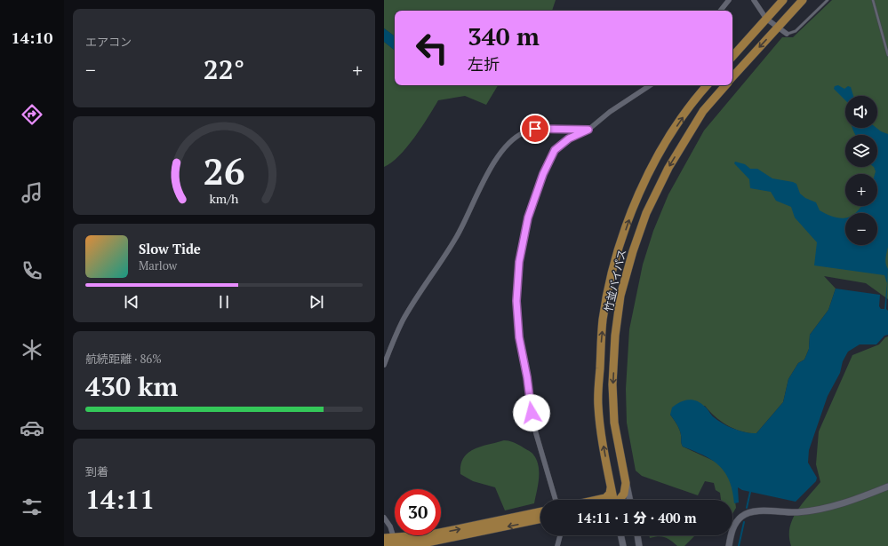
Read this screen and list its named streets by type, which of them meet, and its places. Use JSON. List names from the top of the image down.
{
  "streets": {
    "highway": ["竹並バイパス"]
  },
  "page": {
    "tabs": "14:10",
    "tile": [
      "エアコン",
      ["航続距離 · 86%", "430 km"],
      ["到着", "14:11"]
    ],
    "turn": ["340 m", "左折"],
    "heat": ["−", "22°", "+"],
    "map_buttons": ["+", "−"],
    "song": ["Slow Tide", "Marlow"],
    "limit": "30",
    "trip": "14:11 · 1 分 · 400 m",
    "gauge": ["26", "km/h"]
  }
}
